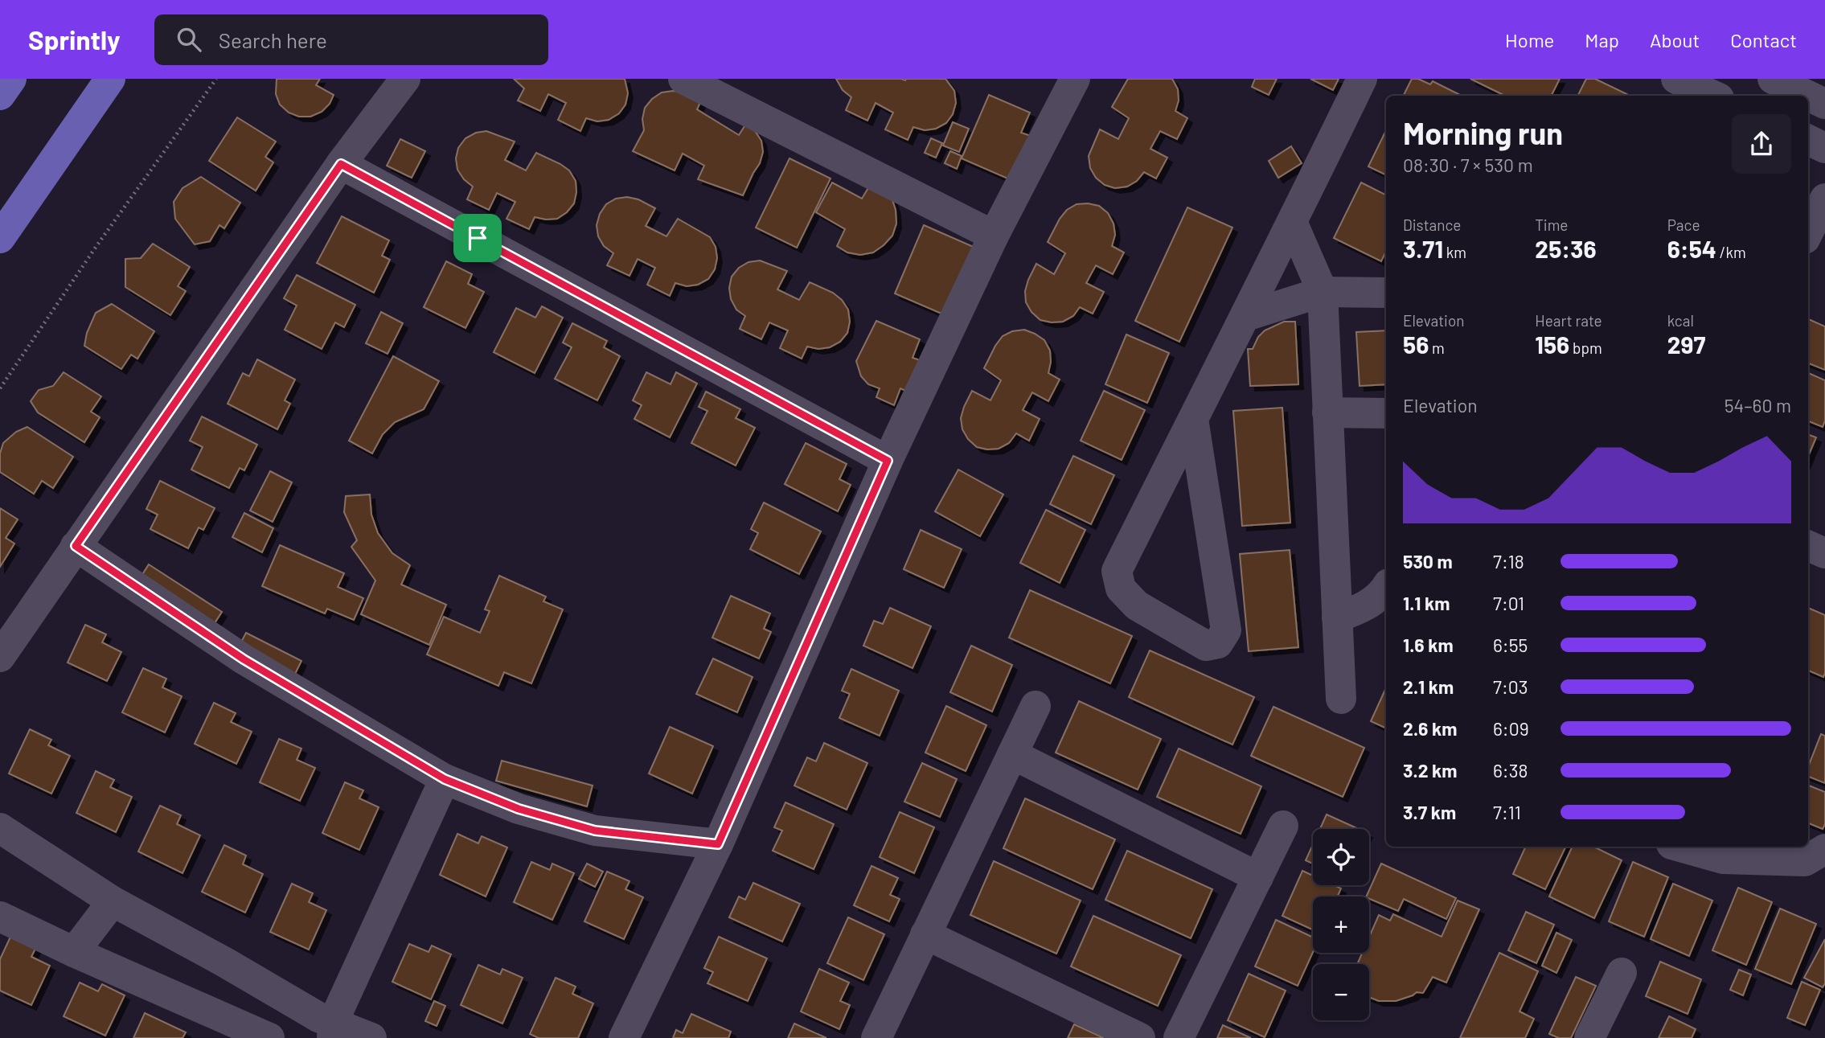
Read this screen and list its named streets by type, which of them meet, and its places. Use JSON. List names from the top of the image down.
{
  "page": {
    "header": "Sprintly",
    "search": "Search here",
    "nav": [
      "Home",
      "Map",
      "About",
      "Contact"
    ],
    "heading": ["Morning run", "08:30 · 7 × 530 m"],
    "stats": [
      ["Distance", "3.71 km"],
      ["Time", "25:36"],
      ["Pace", "6:54 /km"],
      ["Elevation", "56 m"],
      ["Heart rate", "156 bpm"],
      ["kcal", "297"]
    ],
    "chart": ["Elevation", "54–60 m"],
    "list": [
      {
        "name": "530 m",
        "note": "7:18"
      },
      {
        "name": "1.1 km",
        "note": "7:01"
      },
      {
        "name": "1.6 km",
        "note": "6:55"
      },
      {
        "name": "2.1 km",
        "note": "7:03"
      },
      {
        "name": "2.6 km",
        "note": "6:09"
      },
      {
        "name": "3.2 km",
        "note": "6:38"
      },
      {
        "name": "3.7 km",
        "note": "7:11"
      }
    ],
    "map_buttons": ["+", "−"]
  }
}
